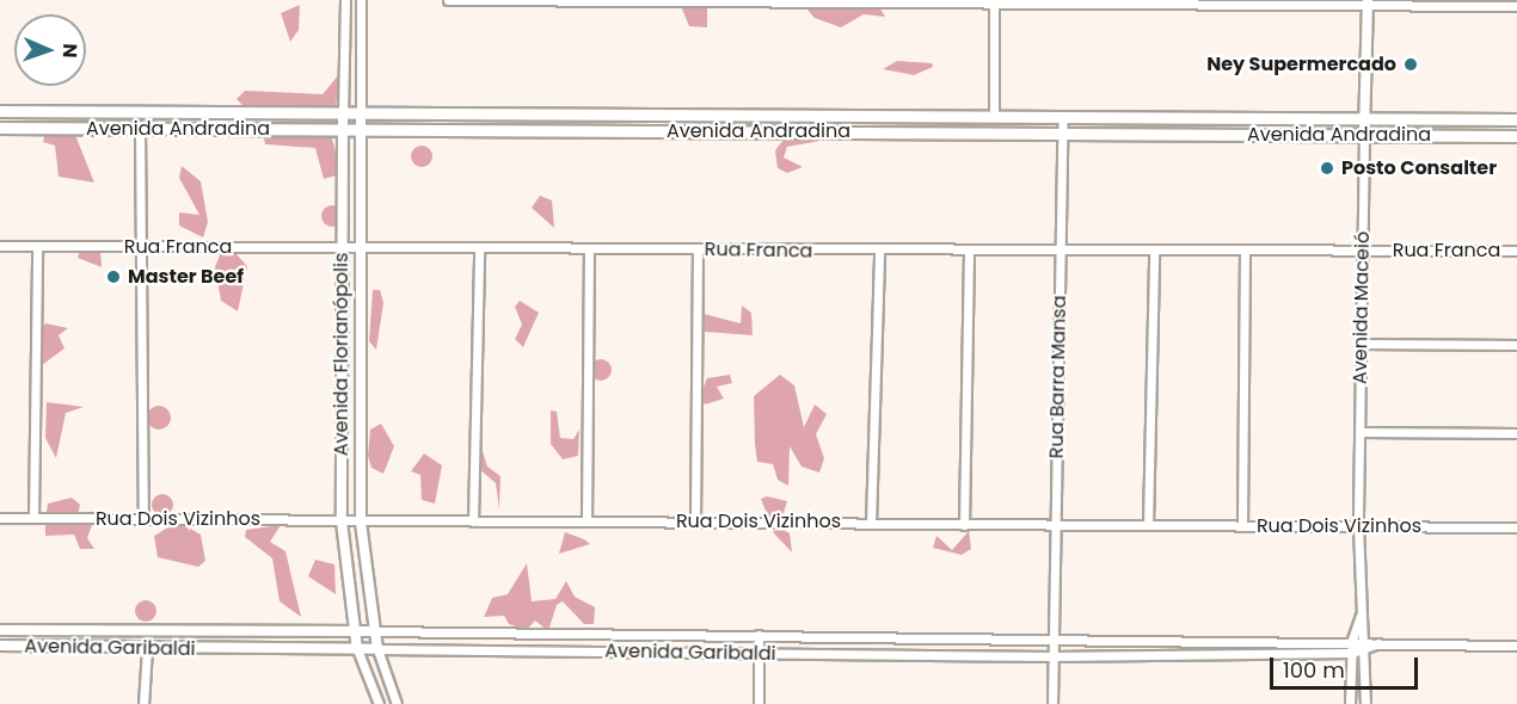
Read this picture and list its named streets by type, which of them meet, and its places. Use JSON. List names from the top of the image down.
{
  "streets": {
    "main road": ["Avenida Andradina"],
    "street": [
      "Rua Franca",
      "Avenida Maceió",
      "Avenida Florianópolis",
      "Rua Barra Mansa",
      "Rua Dois Vizinhos",
      "Avenida Garibaldi"
    ]
  },
  "crossings": [
    ["Avenida Andradina", "Avenida Maceió"],
    ["Avenida Andradina", "Avenida Florianópolis"],
    ["Avenida Andradina", "Rua Barra Mansa"],
    ["Rua Franca", "Avenida Maceió"],
    ["Rua Franca", "Avenida Florianópolis"],
    ["Rua Franca", "Rua Barra Mansa"],
    ["Avenida Maceió", "Rua Dois Vizinhos"],
    ["Avenida Maceió", "Avenida Garibaldi"],
    ["Avenida Florianópolis", "Rua Dois Vizinhos"],
    ["Avenida Florianópolis", "Avenida Garibaldi"],
    ["Rua Barra Mansa", "Rua Dois Vizinhos"],
    ["Rua Barra Mansa", "Avenida Garibaldi"]
  ],
  "places": ["Ney Supermercado", "Posto Consalter", "Master Beef"],
  "scale_bar": "100 m",
  "north": "right"
}
